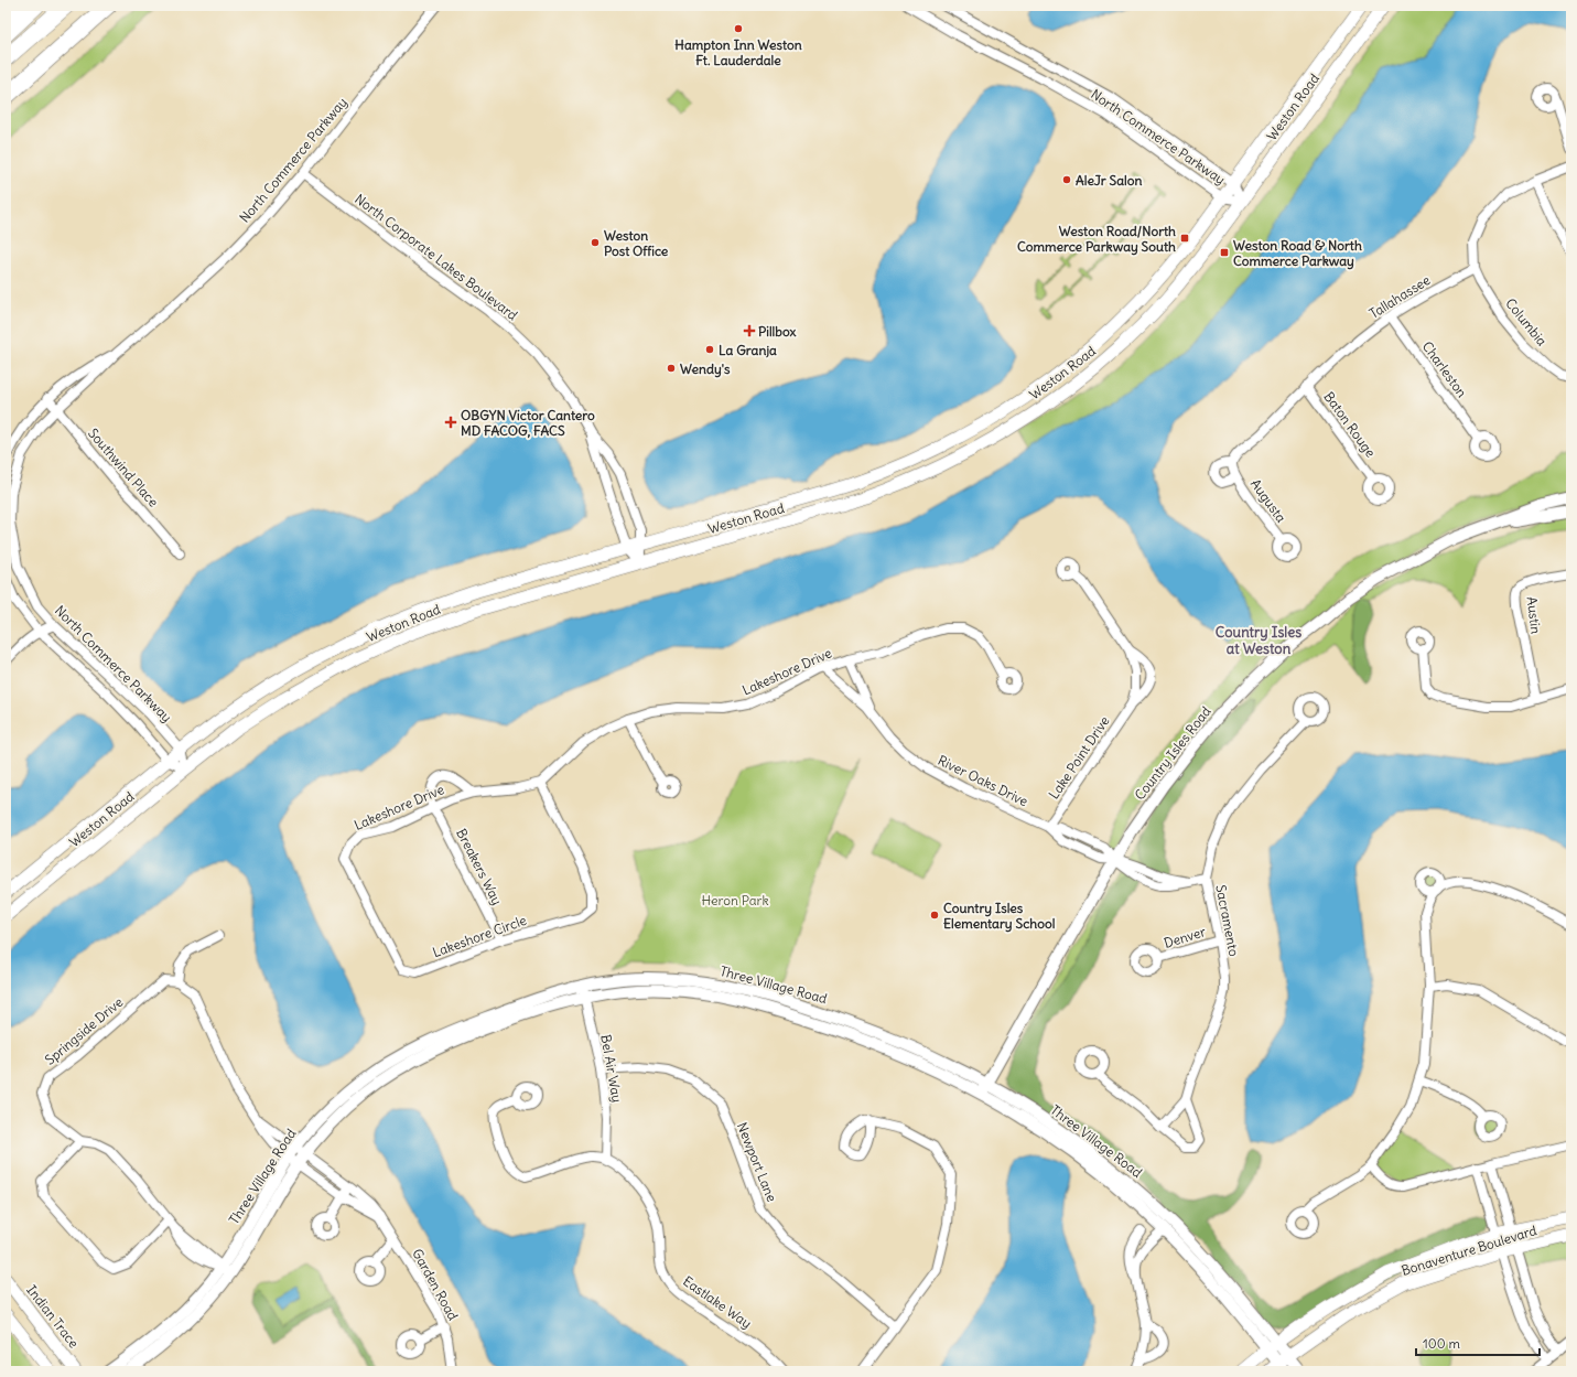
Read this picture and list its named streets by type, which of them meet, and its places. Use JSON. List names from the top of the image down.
{
  "streets": {
    "main road": ["Weston Road", "Bonaventure Boulevard", "Indian Trace"],
    "street": [
      "North Commerce Parkway",
      "North Corporate Lakes Boulevard",
      "Tallahassee",
      "Columbia",
      "Charleston",
      "Baton Rouge",
      "Southwind Place",
      "Augusta",
      "Austin",
      "Lakeshore Drive",
      "Country Isles Road",
      "Lake Point Drive",
      "River Oaks Drive",
      "Breakers Way",
      "Sacramento",
      "Lakeshore Circle",
      "Denver",
      "Three Village Road",
      "Springside Drive",
      "Bel Air Way",
      "Newport Lane",
      "Garden Road",
      "Eastlake Way"
    ]
  },
  "crossings": [
    ["Weston Road", "North Commerce Parkway"],
    ["Weston Road", "North Corporate Lakes Boulevard"],
    ["North Commerce Parkway", "North Corporate Lakes Boulevard"],
    ["North Commerce Parkway", "Southwind Place"],
    ["Tallahassee", "Columbia"],
    ["Tallahassee", "Charleston"],
    ["Tallahassee", "Baton Rouge"],
    ["Tallahassee", "Augusta"],
    ["Lakeshore Drive", "River Oaks Drive"],
    ["Lakeshore Drive", "Breakers Way"],
    ["Lakeshore Drive", "Lakeshore Circle"],
    ["Country Isles Road", "River Oaks Drive"],
    ["Country Isles Road", "Three Village Road"],
    ["Lake Point Drive", "River Oaks Drive"],
    ["River Oaks Drive", "Sacramento"],
    ["Breakers Way", "Lakeshore Circle"],
    ["Sacramento", "Denver"],
    ["Three Village Road", "Springside Drive"],
    ["Three Village Road", "Bel Air Way"],
    ["Three Village Road", "Bonaventure Boulevard"],
    ["Three Village Road", "Garden Road"],
    ["Bel Air Way", "Newport Lane"],
    ["Bel Air Way", "Eastlake Way"]
  ],
  "districts": ["Country Isles at Weston"],
  "parks": ["Heron Park"],
  "places": {
    "other": [
      "Hampton Inn Weston Ft. Lauderdale",
      "AleJr Salon",
      "Weston Post Office",
      "La Granja",
      "Wendy's",
      "Country Isles Elementary School"
    ],
    "transit": ["Weston Road/North Commerce Parkway South", "Weston Road & North Commerce Parkway"],
    "health": ["Pillbox", "OBGYN Victor Cantero MD FACOG, FACS"]
  },
  "scale_bar": "100 m"
}
